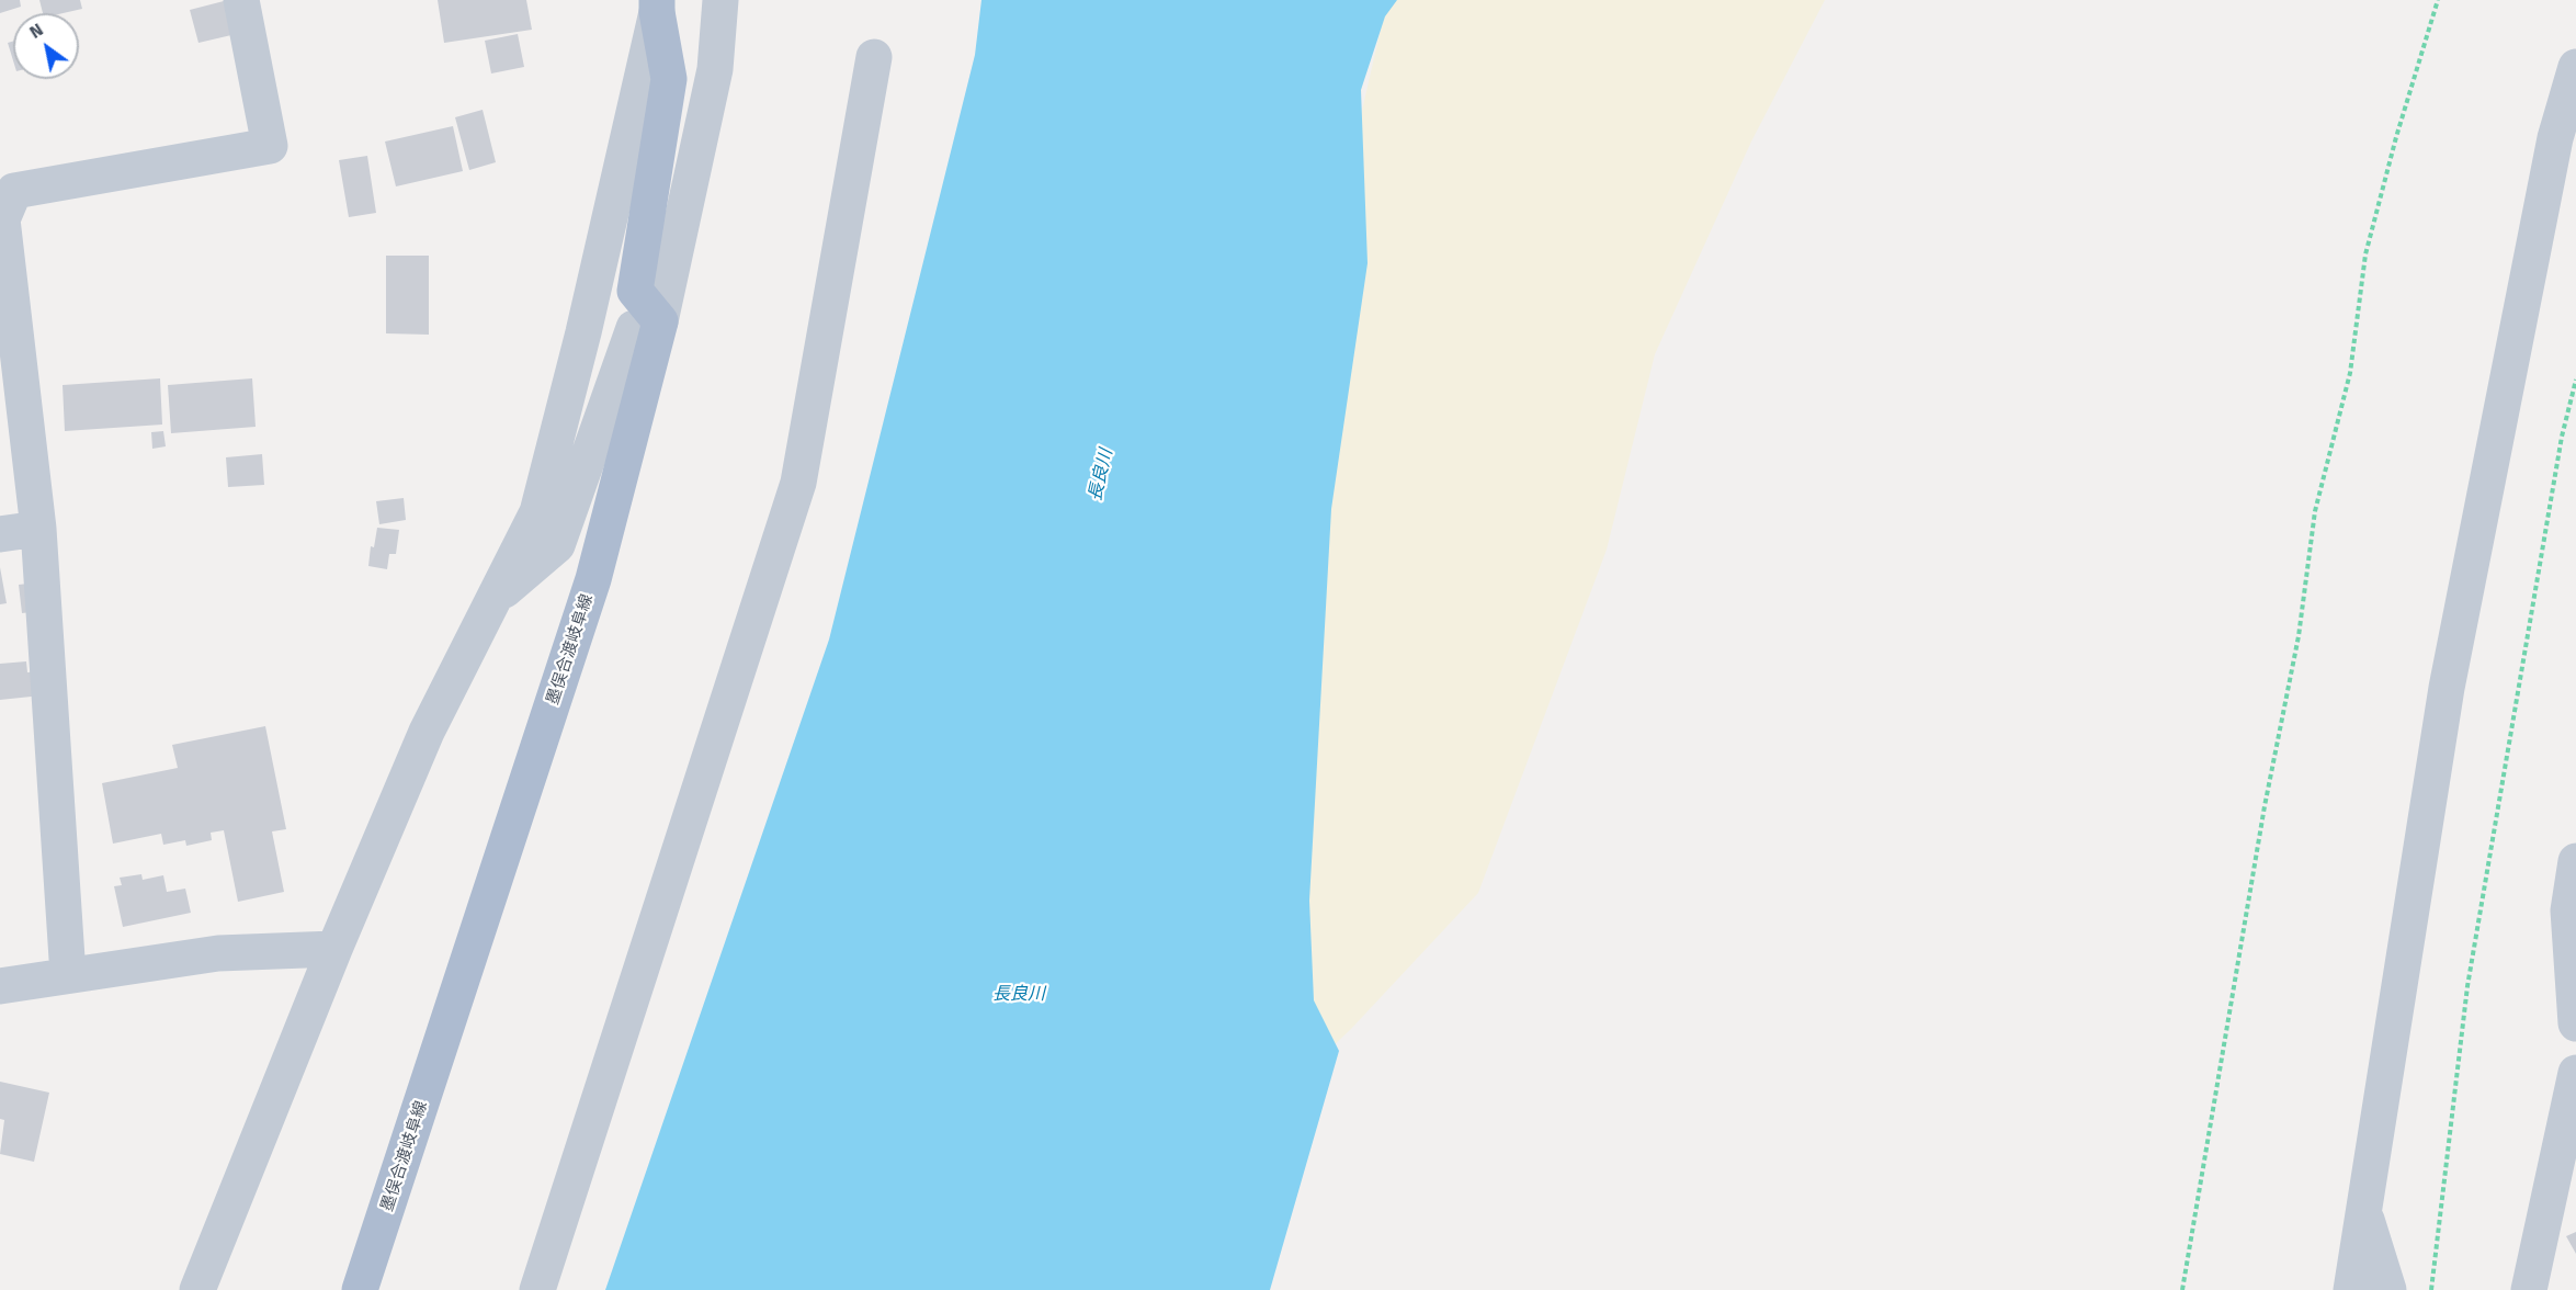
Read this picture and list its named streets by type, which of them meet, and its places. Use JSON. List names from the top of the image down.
{
  "streets": {
    "main road": ["墨俣合渡岐阜線"]
  },
  "water": ["長良川"],
  "north": "top left"
}
